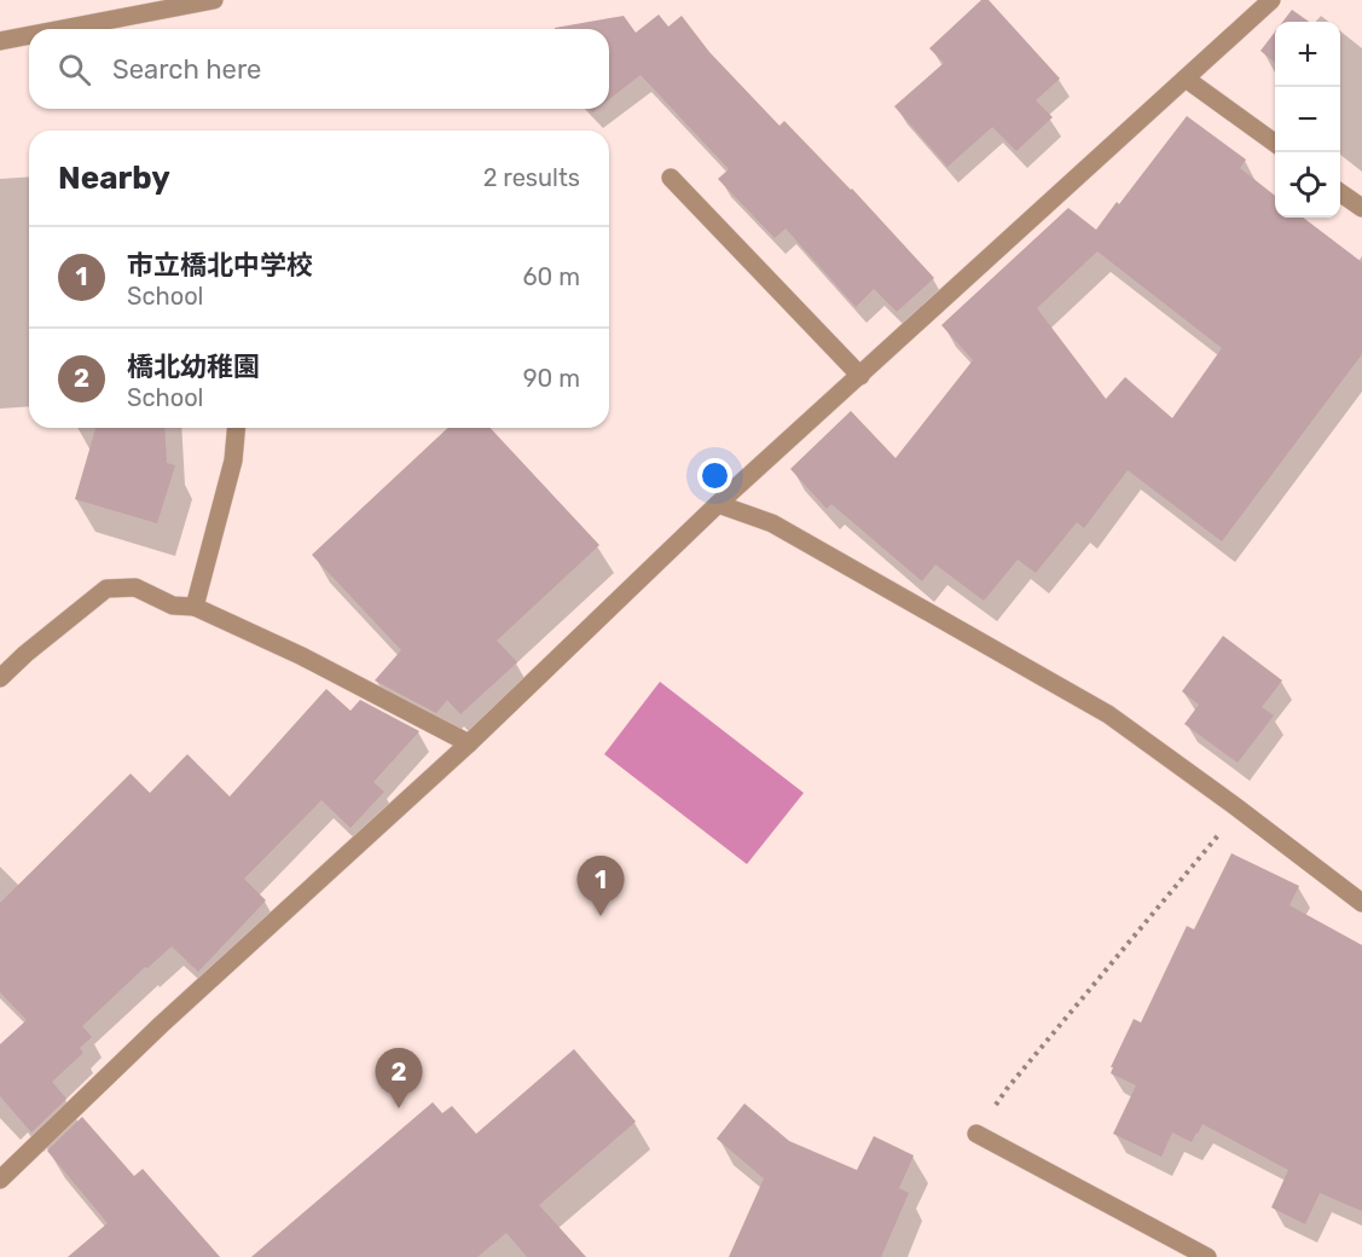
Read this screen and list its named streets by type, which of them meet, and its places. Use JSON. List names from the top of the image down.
{
  "page": {
    "map_buttons": ["+", "−"],
    "search": "Search here",
    "heading": ["Nearby", "2 results"],
    "list": [
      {
        "mark": "1",
        "name": "市立橋北中学校",
        "note": "School",
        "value": "60 m"
      },
      {
        "mark": "2",
        "name": "橋北幼稚園",
        "note": "School",
        "value": "90 m"
      }
    ],
    "pins": ["1", "2"]
  }
}
